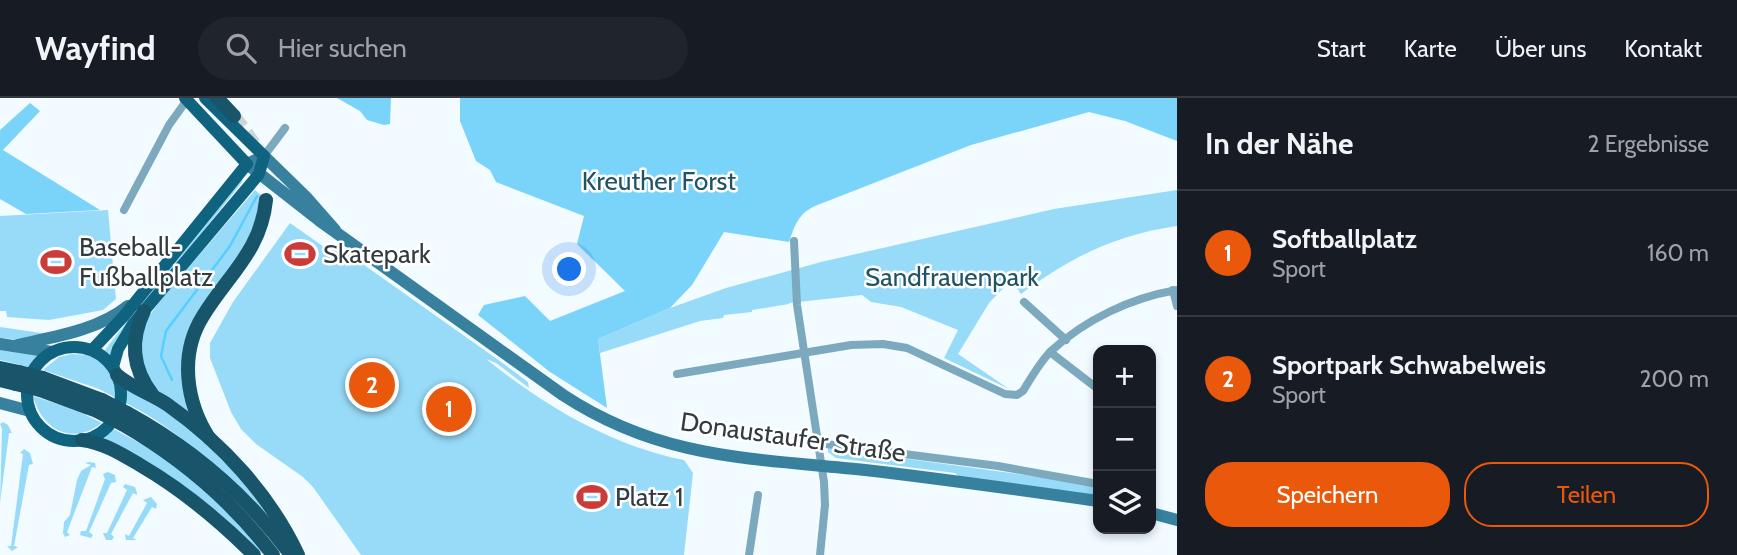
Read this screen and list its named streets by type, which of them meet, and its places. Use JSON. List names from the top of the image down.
{
  "streets": {
    "main road": ["Donaustaufer Straße"]
  },
  "parks": ["Kreuther Forst", "Sandfrauenpark"],
  "places": {
    "sports": ["Skatepark", "Baseball- Fußballplatz", "Platz 1"]
  },
  "page": {
    "header": "Wayfind",
    "search": "Hier suchen",
    "nav": [
      "Start",
      "Karte",
      "Über uns",
      "Kontakt"
    ],
    "heading": ["In der Nähe", "2 Ergebnisse"],
    "list": [
      {
        "mark": "1",
        "name": "Softballplatz",
        "note": "Sport",
        "value": "160 m"
      },
      {
        "mark": "2",
        "name": "Sportpark Schwabelweis",
        "note": "Sport",
        "value": "200 m"
      }
    ],
    "map_buttons": ["+", "−"],
    "pins": ["2", "1"],
    "buttons": ["Speichern", "Teilen"]
  }
}
